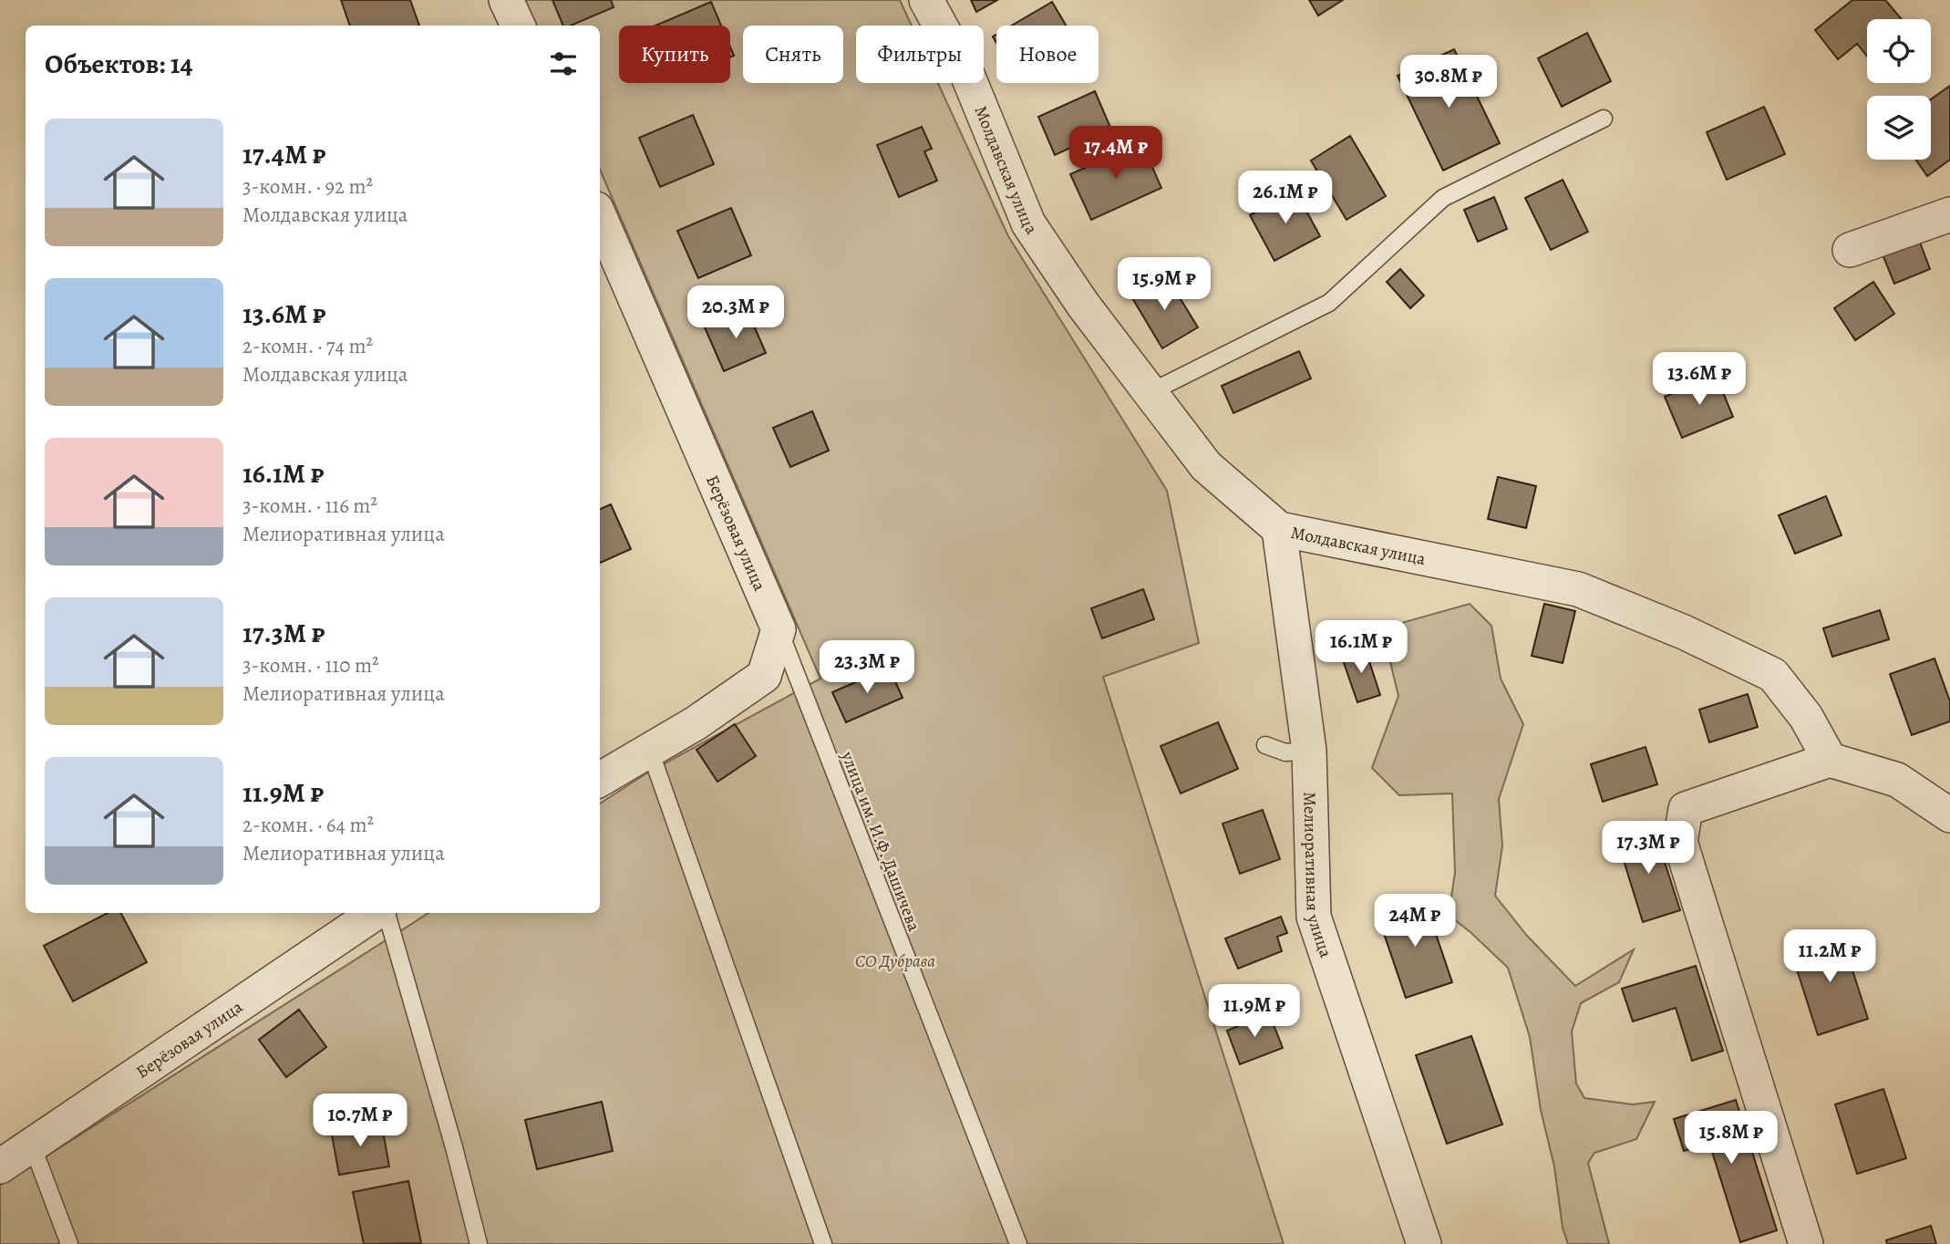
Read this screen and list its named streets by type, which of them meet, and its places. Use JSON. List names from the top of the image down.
{
  "streets": {
    "street": ["Молдавская улица", "Берёзовая улица", "Мелиоративная улица"],
    "lane": ["улица им. И.Ф. Дашичева"]
  },
  "crossings": [
    ["Молдавская улица", "Мелиоративная улица"],
    ["Берёзовая улица", "улица им. И.Ф. Дашичева"]
  ],
  "parks": ["СО Дубрава"],
  "page": {
    "chip": [
      "Купить",
      "Снять",
      "Фильтры",
      "Новое"
    ],
    "heading": "Объектов: 14",
    "price": [
      "30.8M ₽",
      "17.4M ₽",
      "26.1M ₽",
      "15.9M ₽",
      "20.3M ₽",
      "13.6M ₽",
      "16.1M ₽",
      "23.3M ₽",
      "17.3M ₽",
      "24M ₽",
      "11.2M ₽",
      "11.9M ₽",
      "10.7M ₽",
      "15.8M ₽"
    ],
    "list": [
      {
        "name": "17.4M ₽",
        "note": "3-комн. · 92 m² · Молдавская улица"
      },
      {
        "name": "13.6M ₽",
        "note": "2-комн. · 74 m² · Молдавская улица"
      },
      {
        "name": "16.1M ₽",
        "note": "3-комн. · 116 m² · Мелиоративная улица"
      },
      {
        "name": "17.3M ₽",
        "note": "3-комн. · 110 m² · Мелиоративная улица"
      },
      {
        "name": "11.9M ₽",
        "note": "2-комн. · 64 m² · Мелиоративная улица"
      }
    ]
  }
}
